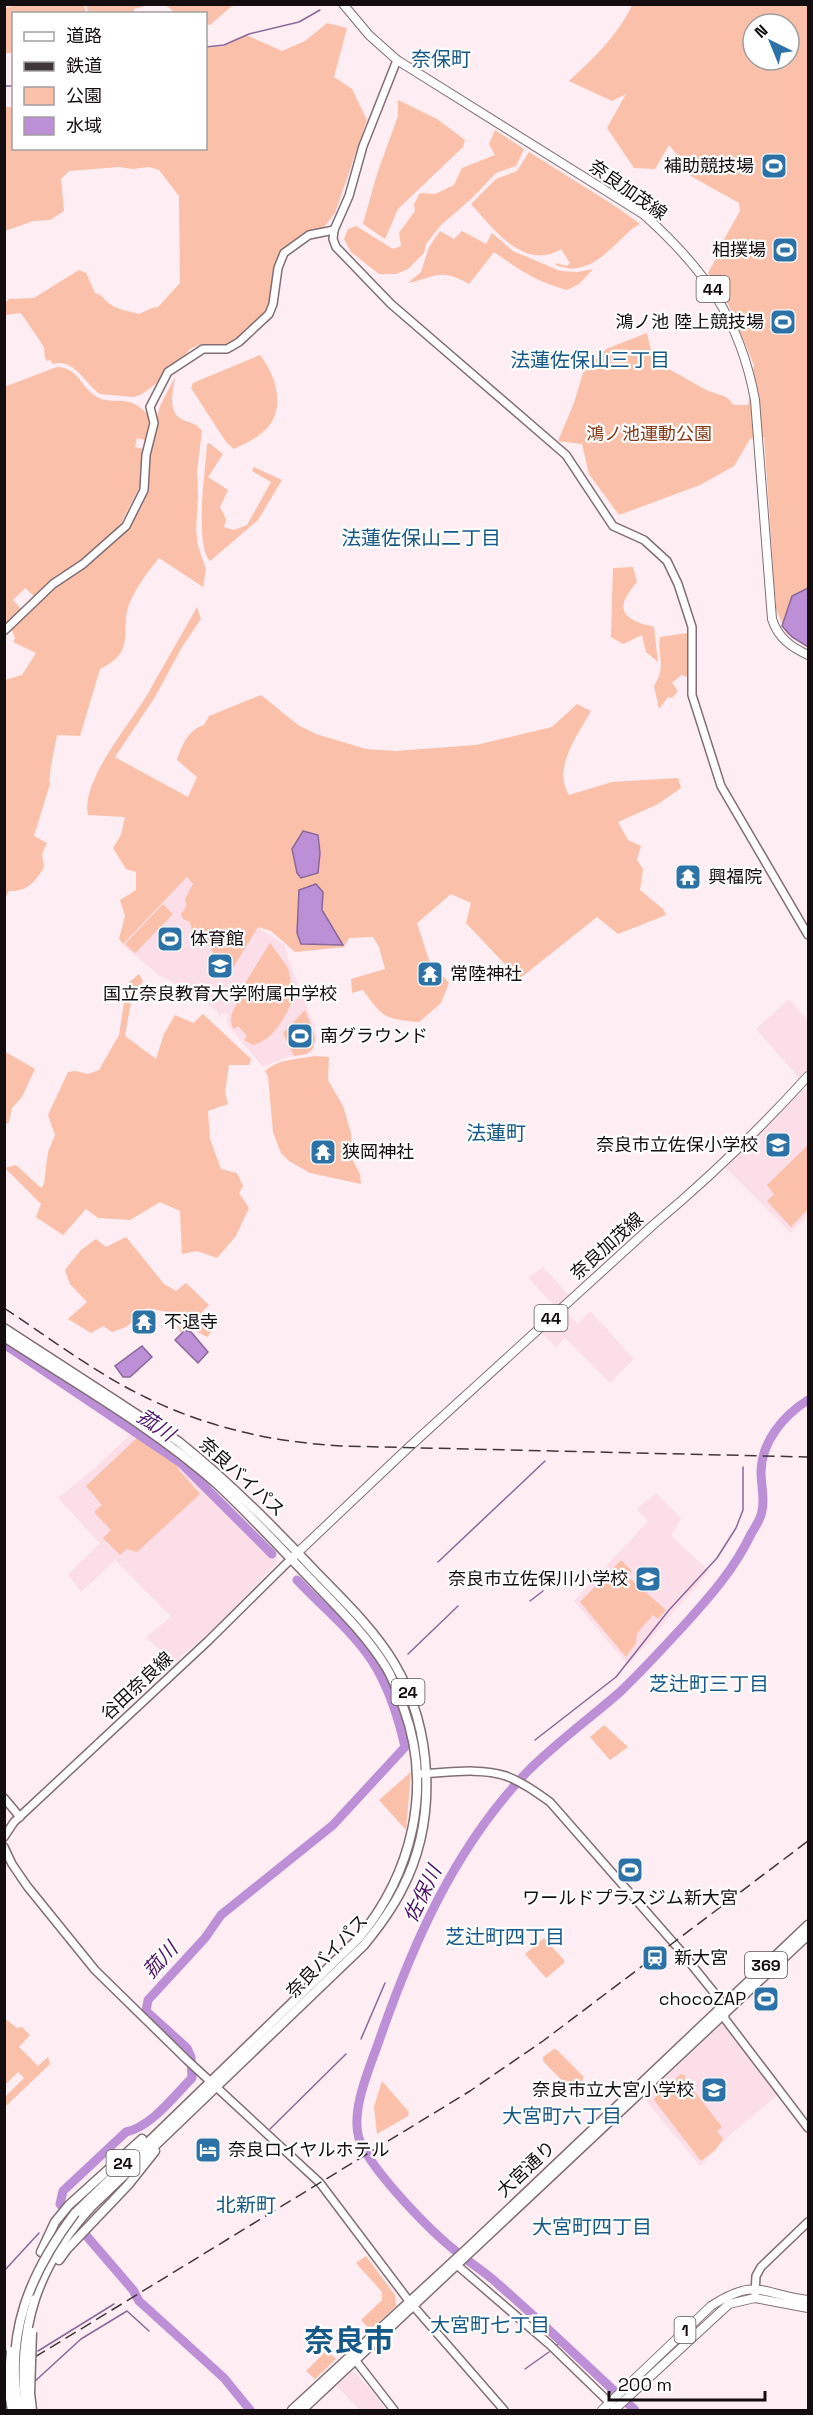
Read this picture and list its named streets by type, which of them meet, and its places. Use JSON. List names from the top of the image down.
{
  "streets": {
    "highway": [
      "奈良バイパス",
      "24",
      "369",
      "大宮通り"
    ],
    "main road": ["奈良加茂線", "44", "1"],
    "street": ["谷田奈良線"]
  },
  "crossings": [
    ["奈良加茂線", "奈良バイパス"],
    ["奈良加茂線", "谷田奈良線"],
    ["奈良バイパス", "谷田奈良線"],
    ["奈良バイパス", "24"]
  ],
  "districts": [
    "奈保町",
    "法蓮佐保山三丁目",
    "法蓮佐保山二丁目",
    "法蓮町",
    "芝辻町三丁目",
    "芝辻町四丁目",
    "大宮町六丁目",
    "北新町",
    "大宮町四丁目",
    "大宮町七丁目",
    "奈良市"
  ],
  "water": ["菰川", "佐保川"],
  "parks": ["鴻ノ池運動公園"],
  "places": {
    "sports": [
      "補助競技場",
      "相撲場",
      "鴻ノ池 陸上競技場",
      "体育館",
      "南グラウンド",
      "ワールドプラスジム新大宮",
      "chocoZAP"
    ],
    "temple": [
      "興福院",
      "常陸神社",
      "狭岡神社",
      "不退寺"
    ],
    "school or university": [
      "国立奈良教育大学附属中学校",
      "奈良市立佐保小学校",
      "奈良市立佐保川小学校",
      "奈良市立大宮小学校"
    ],
    "station": ["新大宮"],
    "hotel": ["奈良ロイヤルホテル"]
  },
  "legend": [
    "道路",
    "鉄道",
    "公園",
    "水域"
  ],
  "scale_bar": "200 m",
  "north": "top left"
}
